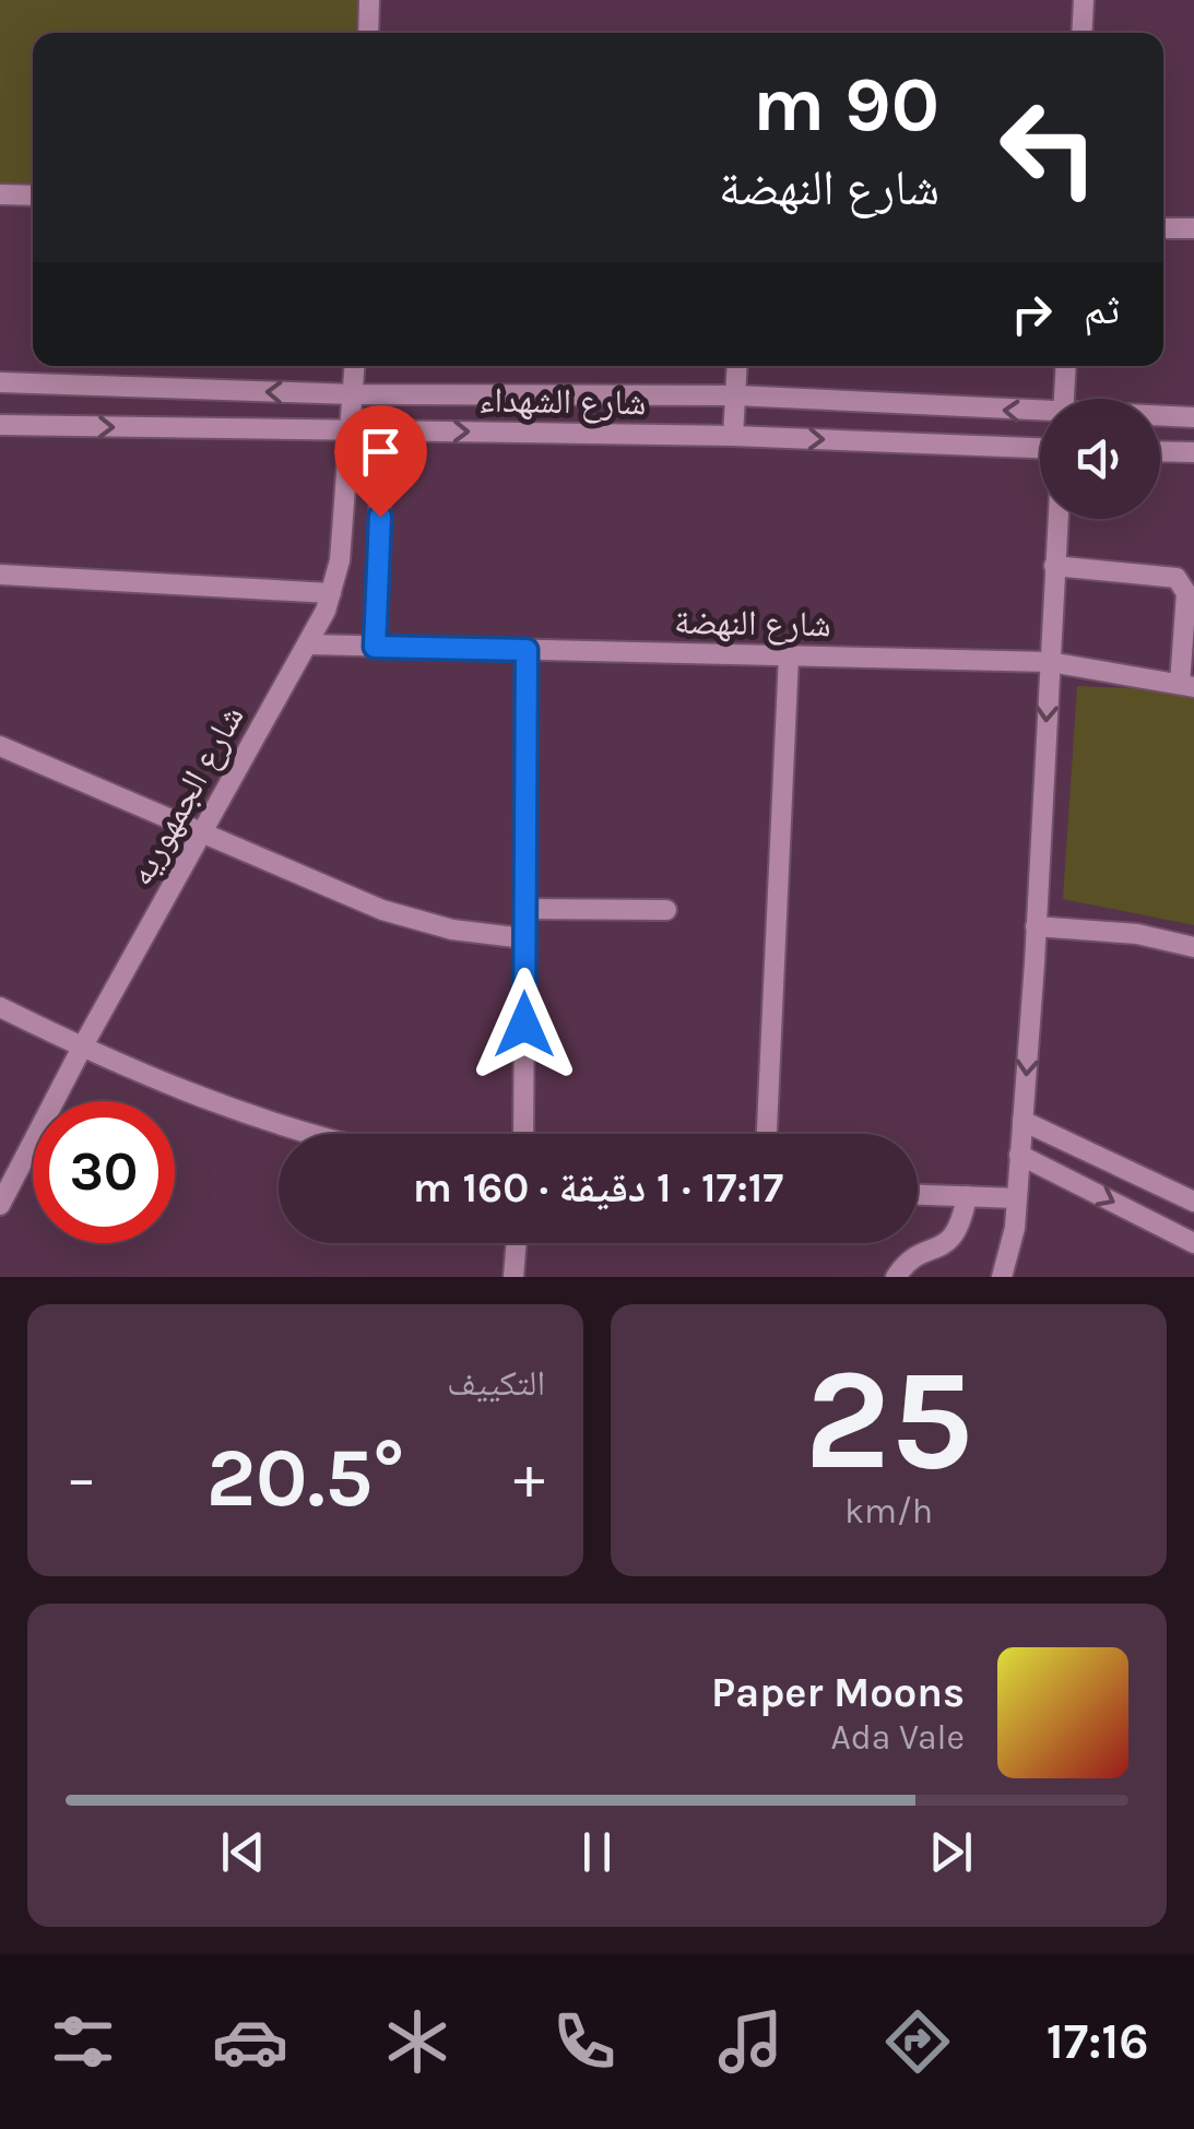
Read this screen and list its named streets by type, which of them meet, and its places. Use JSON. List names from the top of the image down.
{
  "streets": {
    "street": ["شارع الشهداء", "شارع النهضة", "شارع الجمهوريه"]
  },
  "crossings": [
    ["شارع الشهداء", "شارع الجمهوريه"],
    ["شارع النهضة", "شارع الجمهوريه"]
  ],
  "page": {
    "turn": ["90 m", "شارع النهضة"],
    "then": "ثم",
    "limit": "30",
    "trip": "17:17 · 1 دقيقة · 160 m",
    "tile": [
      ["25", "km/h"],
      "التكييف"
    ],
    "heat": ["−", "20.5°", "+"],
    "song": ["Paper Moons", "Ada Vale"],
    "tabs": "17:16"
  }
}
